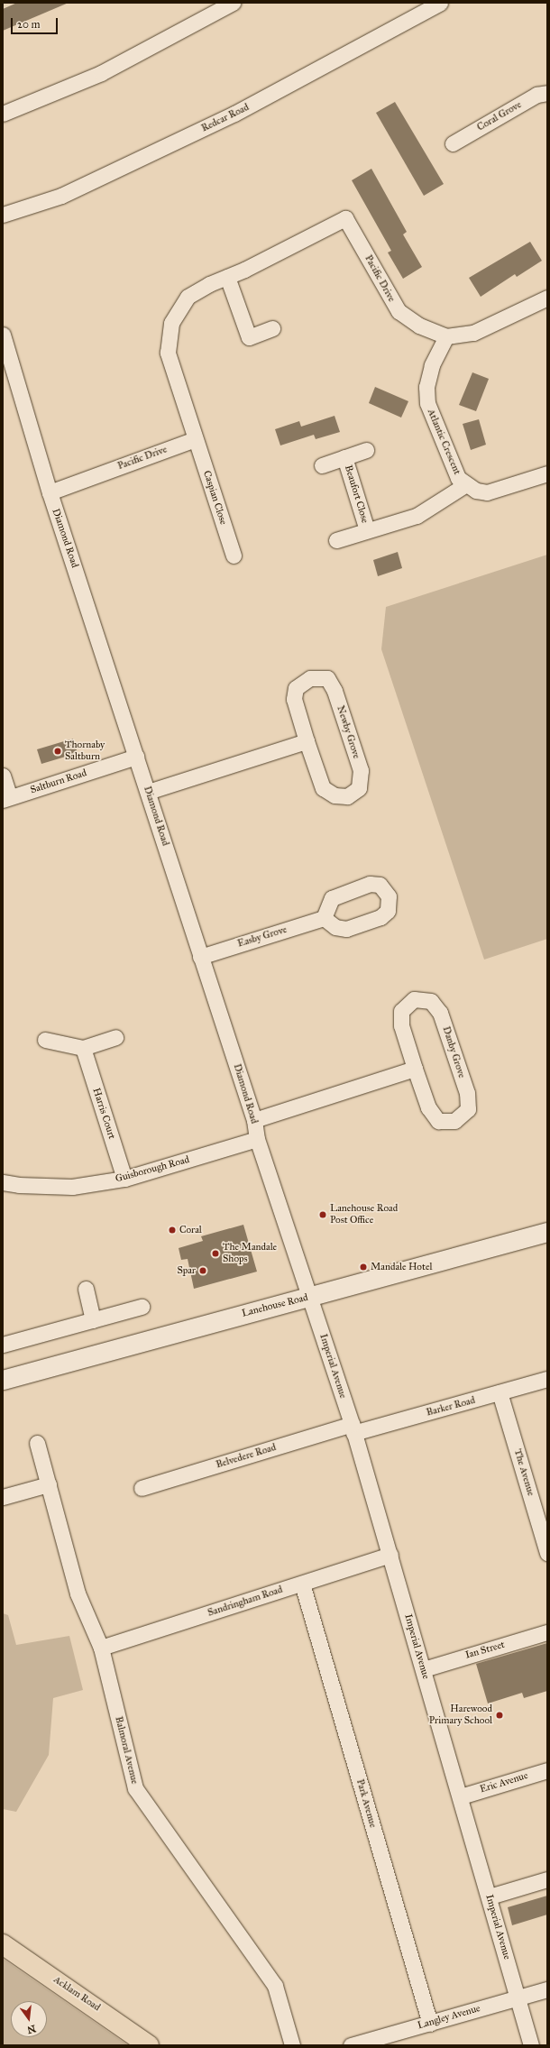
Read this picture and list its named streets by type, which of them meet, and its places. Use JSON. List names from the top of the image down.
{
  "streets": {
    "main road": ["Acklam Road"],
    "street": [
      "Coral Grove",
      "Redcar Road",
      "Pacific Drive",
      "Atlantic Crescent",
      "Beaufort Close",
      "Caspian Close",
      "Diamond Road",
      "Newby Grove",
      "Saltburn Road",
      "Easby Grove",
      "Danby Grove",
      "Harris Court",
      "Guisborough Road",
      "Lanehouse Road",
      "Imperial Avenue",
      "Barker Road",
      "Belvedere Road",
      "The Avenue",
      "Sandringham Road",
      "Ian Street",
      "Balmoral Avenue",
      "Eric Avenue",
      "Park Avenue",
      "Langley Avenue"
    ]
  },
  "crossings": [
    ["Pacific Drive", "Atlantic Crescent"],
    ["Pacific Drive", "Caspian Close"],
    ["Pacific Drive", "Diamond Road"],
    ["Atlantic Crescent", "Beaufort Close"],
    ["Diamond Road", "Saltburn Road"],
    ["Diamond Road", "Easby Grove"],
    ["Diamond Road", "Guisborough Road"],
    ["Diamond Road", "Lanehouse Road"],
    ["Diamond Road", "Imperial Avenue"],
    ["Harris Court", "Guisborough Road"],
    ["Lanehouse Road", "Imperial Avenue"],
    ["Imperial Avenue", "Barker Road"],
    ["Imperial Avenue", "Belvedere Road"],
    ["Imperial Avenue", "Sandringham Road"],
    ["Imperial Avenue", "Ian Street"],
    ["Imperial Avenue", "Eric Avenue"],
    ["Imperial Avenue", "Langley Avenue"],
    ["Barker Road", "Belvedere Road"],
    ["Barker Road", "The Avenue"],
    ["Sandringham Road", "Balmoral Avenue"],
    ["Sandringham Road", "Park Avenue"],
    ["Park Avenue", "Langley Avenue"]
  ],
  "places": [
    "Thornaby Saltburn",
    "Lanehouse Road Post Office",
    "Coral",
    "The Mandale Shops",
    "Mandale Hotel",
    "Spar",
    "Harewood Primary School"
  ],
  "scale_bar": "20 m",
  "north": "bottom"
}
